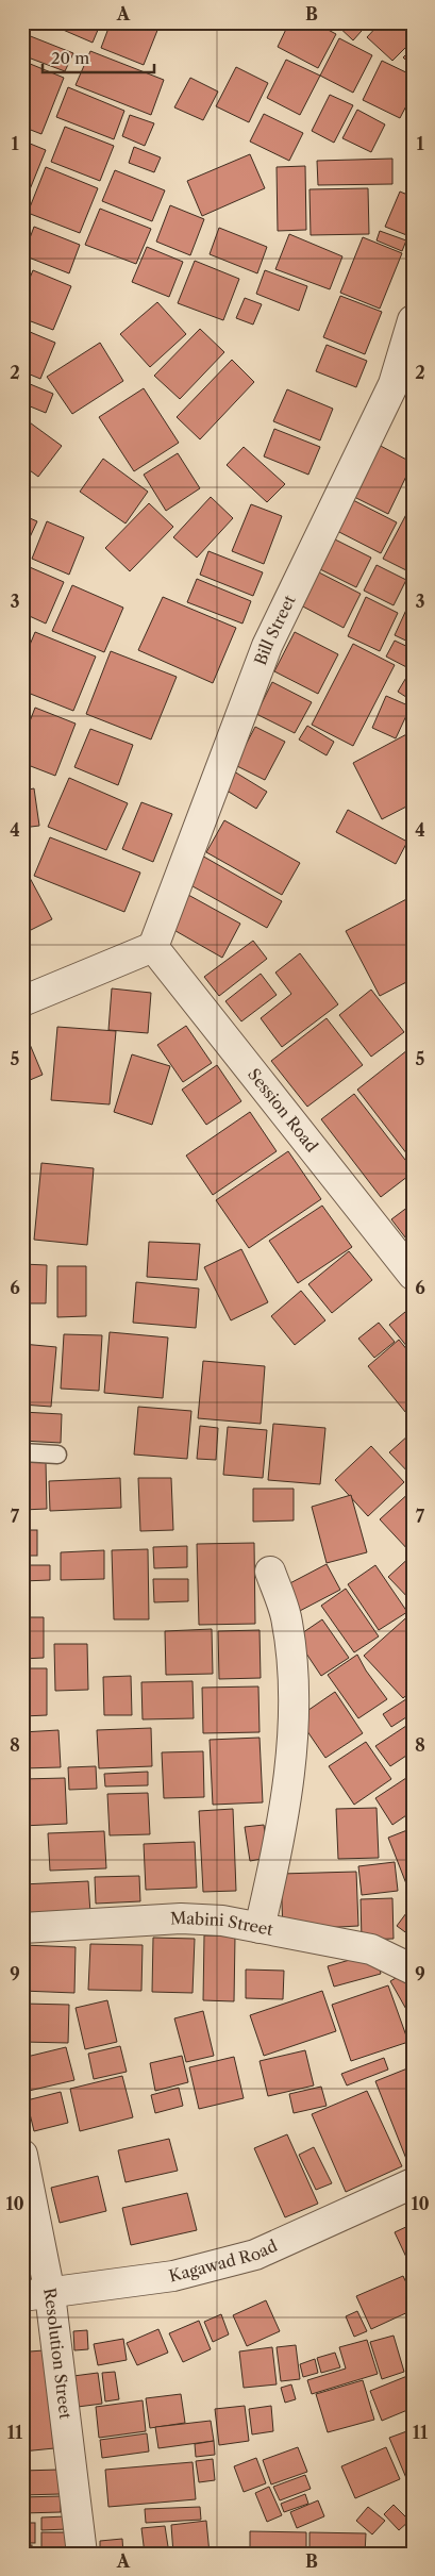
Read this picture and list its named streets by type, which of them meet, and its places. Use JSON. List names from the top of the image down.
{
  "streets": {
    "street": [
      "Bill Street",
      "Session Road",
      "Mabini Street",
      "Kagawad Road",
      "Resolution Street"
    ]
  },
  "crossings": [
    ["Bill Street", "Session Road"],
    ["Kagawad Road", "Resolution Street"]
  ],
  "scale_bar": "20 m",
  "grid": {
    "columns": ["A", "B"],
    "rows": [
      "1",
      "2",
      "3",
      "4",
      "5",
      "6",
      "7",
      "8",
      "9",
      "10",
      "11"
    ]
  }
}
